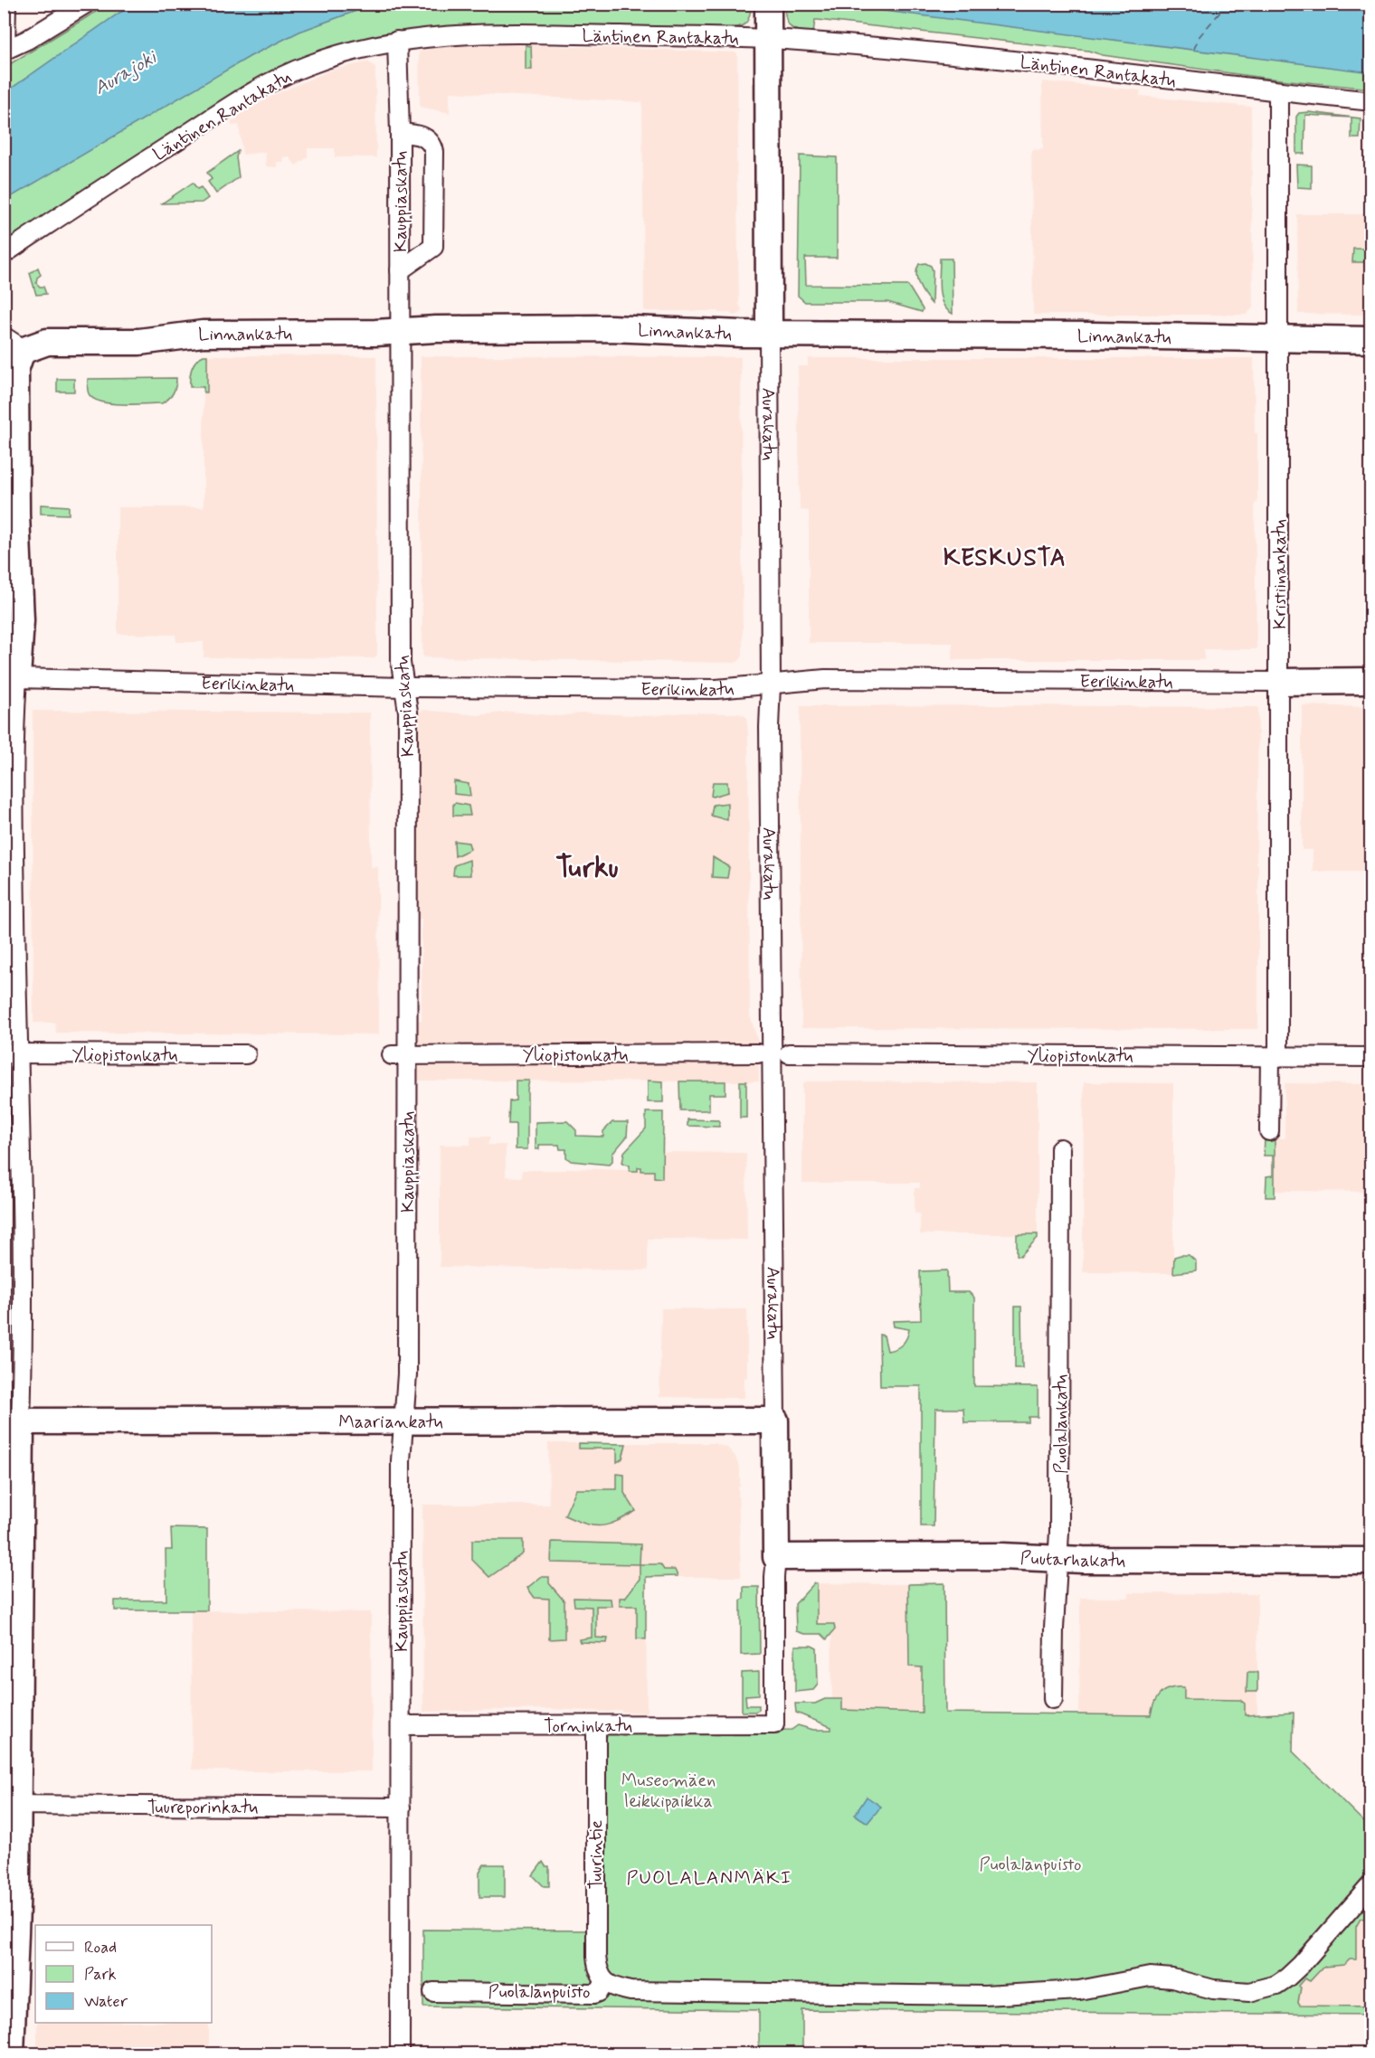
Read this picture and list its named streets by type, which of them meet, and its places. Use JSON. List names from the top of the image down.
{
  "streets": {
    "street": [
      "Läntinen Rantakatu",
      "Kauppiaskatu",
      "Linnankatu",
      "Aurakatu",
      "Kristiinankatu",
      "Eerikinkatu",
      "Yliopistonkatu",
      "Maariankatu",
      "Puolalankatu",
      "Puutarhakatu",
      "Torninkatu",
      "Tuureporinkatu",
      "Tuurintie",
      "Puolalanpuisto"
    ]
  },
  "crossings": [
    ["Läntinen Rantakatu", "Kauppiaskatu"],
    ["Läntinen Rantakatu", "Aurakatu"],
    ["Läntinen Rantakatu", "Kristiinankatu"],
    ["Kauppiaskatu", "Linnankatu"],
    ["Kauppiaskatu", "Eerikinkatu"],
    ["Kauppiaskatu", "Yliopistonkatu"],
    ["Kauppiaskatu", "Maariankatu"],
    ["Kauppiaskatu", "Torninkatu"],
    ["Kauppiaskatu", "Tuureporinkatu"],
    ["Linnankatu", "Aurakatu"],
    ["Linnankatu", "Kristiinankatu"],
    ["Aurakatu", "Eerikinkatu"],
    ["Aurakatu", "Maariankatu"],
    ["Aurakatu", "Puutarhakatu"],
    ["Aurakatu", "Torninkatu"],
    ["Kristiinankatu", "Eerikinkatu"],
    ["Kristiinankatu", "Yliopistonkatu"],
    ["Puolalankatu", "Puutarhakatu"],
    ["Torninkatu", "Tuurintie"],
    ["Tuurintie", "Puolalanpuisto"]
  ],
  "districts": ["KESKUSTA", "Turku", "PUOLALANMÄKI"],
  "water": ["Aurajoki"],
  "parks": ["Museomäen leikkipaikka", "Puolalanpuisto"],
  "legend": ["Road", "Park", "Water"]
}
